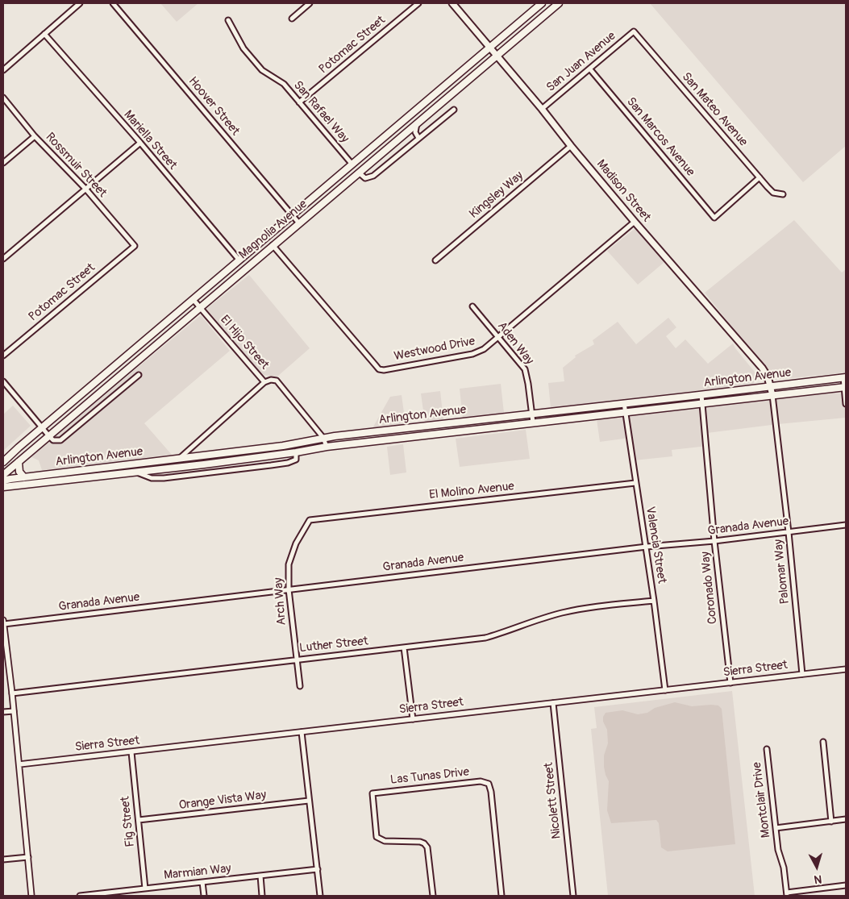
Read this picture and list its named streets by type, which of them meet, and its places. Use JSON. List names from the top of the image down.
{
  "streets": {
    "main road": ["Madison Street", "Magnolia Avenue", "Arlington Avenue"],
    "street": [
      "Potomac Street",
      "San Juan Avenue",
      "Hoover Street",
      "San Mateo Avenue",
      "San Rafael Way",
      "San Marcos Avenue",
      "Mariella Street",
      "Rossmuir Street",
      "Kingsley Way",
      "El Hijo Street",
      "Aden Way",
      "Westwood Drive",
      "El Molino Avenue",
      "Granada Avenue",
      "Valencia Street",
      "Palomar Way",
      "Coronado Way",
      "Arch Way",
      "Luther Street",
      "Sierra Street",
      "Las Tunas Drive",
      "Montclair Drive",
      "Orange Vista Way",
      "Nicolett Street",
      "Fig Street",
      "Marmian Way"
    ]
  },
  "crossings": [
    ["Potomac Street", "San Rafael Way"],
    ["Potomac Street", "Rossmuir Street"],
    ["San Juan Avenue", "San Mateo Avenue"],
    ["San Juan Avenue", "San Marcos Avenue"],
    ["San Juan Avenue", "Madison Street"],
    ["Hoover Street", "Magnolia Avenue"],
    ["San Mateo Avenue", "San Marcos Avenue"],
    ["San Rafael Way", "Magnolia Avenue"],
    ["Mariella Street", "Magnolia Avenue"],
    ["Madison Street", "Kingsley Way"],
    ["Madison Street", "Magnolia Avenue"],
    ["Madison Street", "Westwood Drive"],
    ["Madison Street", "Arlington Avenue"],
    ["Madison Street", "Palomar Way"],
    ["Magnolia Avenue", "El Hijo Street"],
    ["Magnolia Avenue", "Westwood Drive"],
    ["El Hijo Street", "Arlington Avenue"],
    ["Aden Way", "Westwood Drive"],
    ["Aden Way", "Arlington Avenue"],
    ["Arlington Avenue", "Valencia Street"],
    ["Arlington Avenue", "Palomar Way"],
    ["Arlington Avenue", "Coronado Way"],
    ["El Molino Avenue", "Valencia Street"],
    ["El Molino Avenue", "Arch Way"],
    ["Granada Avenue", "Valencia Street"],
    ["Granada Avenue", "Palomar Way"],
    ["Granada Avenue", "Coronado Way"],
    ["Granada Avenue", "Arch Way"],
    ["Valencia Street", "Luther Street"],
    ["Valencia Street", "Sierra Street"],
    ["Palomar Way", "Sierra Street"],
    ["Coronado Way", "Sierra Street"],
    ["Arch Way", "Luther Street"],
    ["Sierra Street", "Nicolett Street"],
    ["Sierra Street", "Fig Street"],
    ["Orange Vista Way", "Fig Street"],
    ["Fig Street", "Marmian Way"]
  ],
  "north": "bottom"
}
